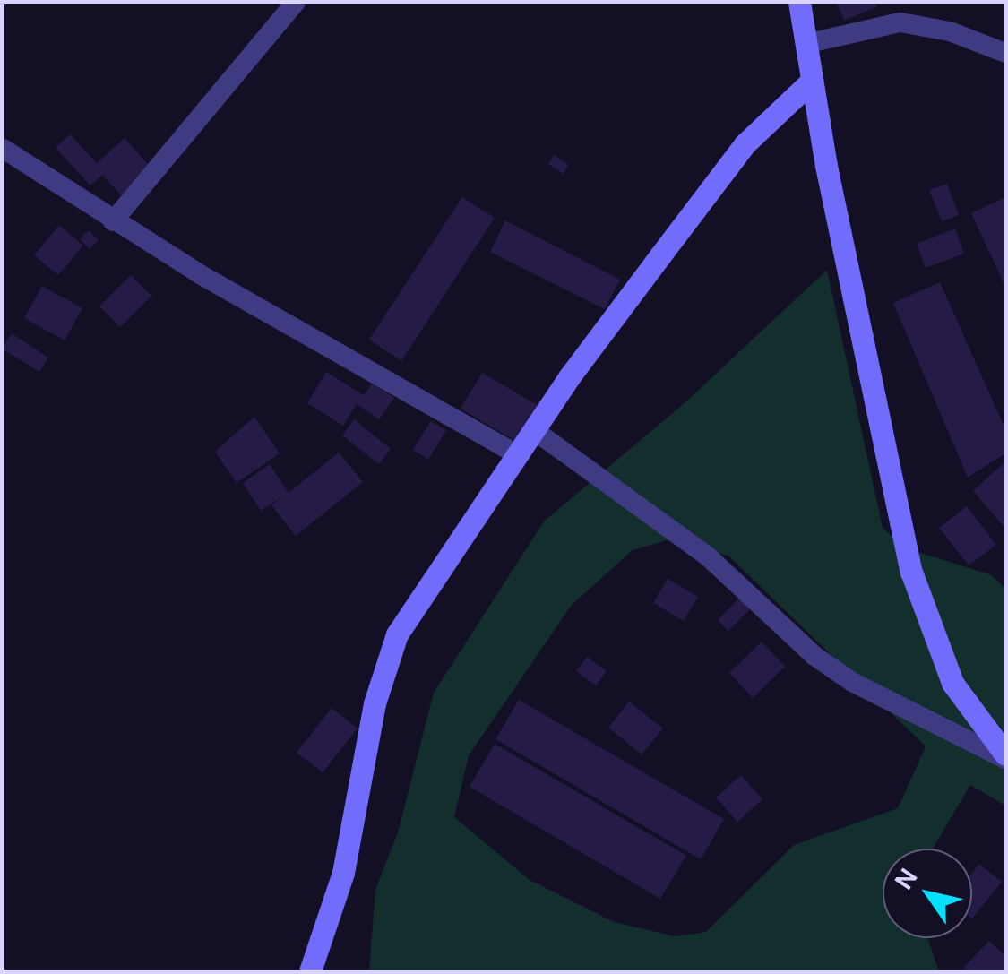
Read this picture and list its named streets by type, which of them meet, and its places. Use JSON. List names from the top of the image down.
{
  "north": "top left"
}
